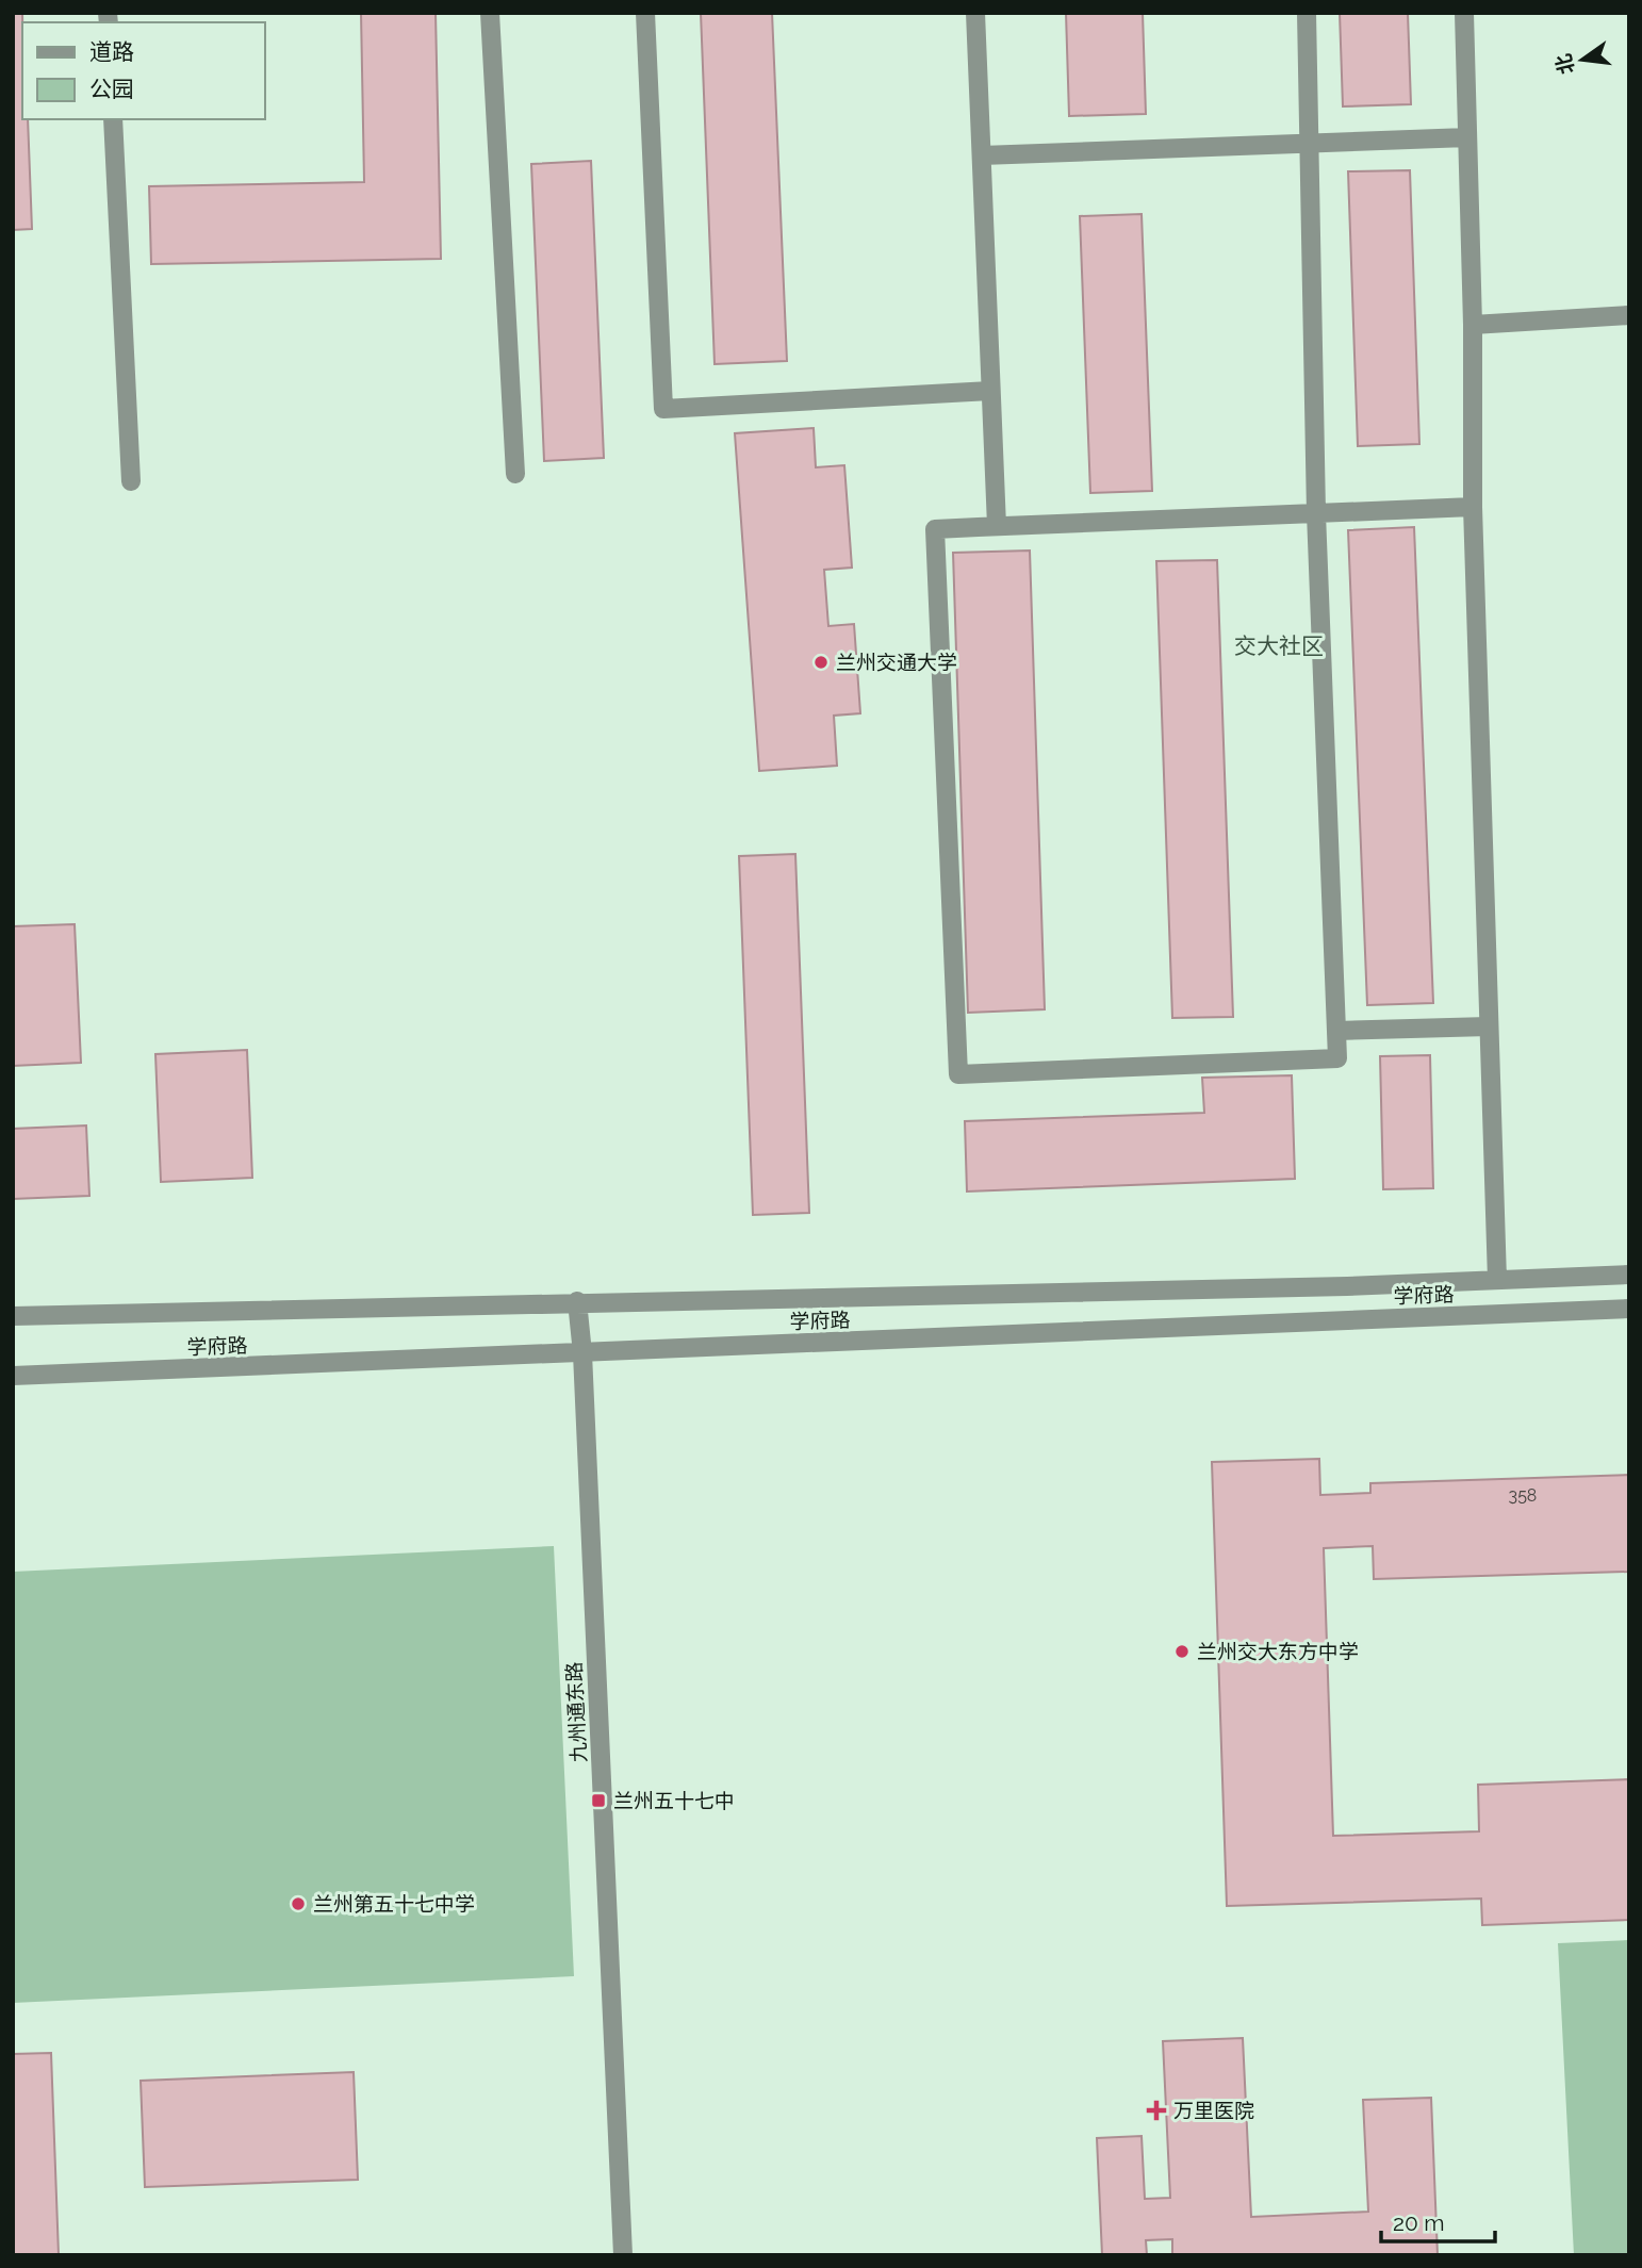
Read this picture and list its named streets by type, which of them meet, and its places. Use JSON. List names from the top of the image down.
{
  "streets": {
    "street": ["学府路", "九州通东路"]
  },
  "crossings": [
    ["学府路", "九州通东路"]
  ],
  "districts": ["交大社区"],
  "places": {
    "other": ["兰州交通大学", "兰州交大东方中学", "兰州第五十七中学"],
    "transit": ["兰州五十七中"],
    "health": ["万里医院"]
  },
  "house_numbers": ["358"],
  "legend": ["道路", "公园"],
  "scale_bar": "20 m",
  "north": "left"
}
